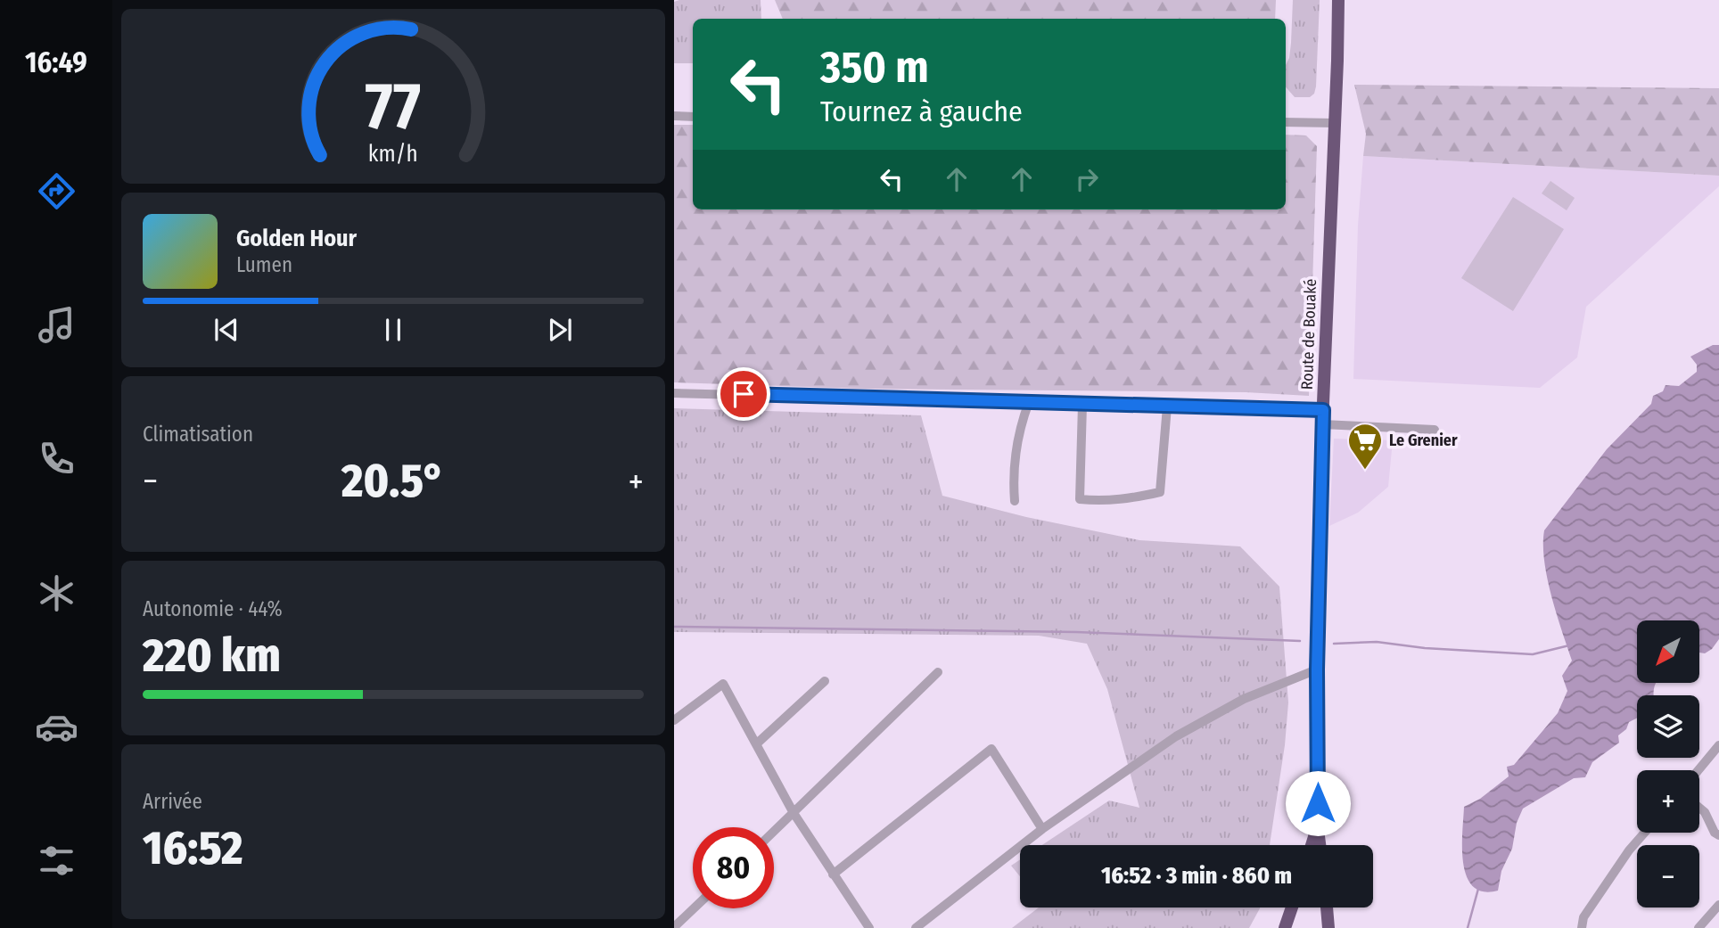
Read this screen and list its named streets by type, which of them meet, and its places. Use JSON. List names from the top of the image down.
{
  "streets": {
    "highway": ["Route de Bouaké"]
  },
  "places": {
    "supermarket": ["Le Grenier"]
  },
  "north": "bottom left",
  "page": {
    "tabs": "16:49",
    "turn": ["350 m", "Tournez à gauche"],
    "song": ["Golden Hour", "Lumen"],
    "tile": [
      "Climatisation",
      ["Autonomie · 44%", "220 km"],
      ["Arrivée", "16:52"]
    ],
    "heat": ["−", "20.5°", "+"],
    "map_buttons": ["+", "−"],
    "limit": "80",
    "trip": "16:52 · 3 min · 860 m",
    "gauge": ["77", "km/h"]
  }
}
